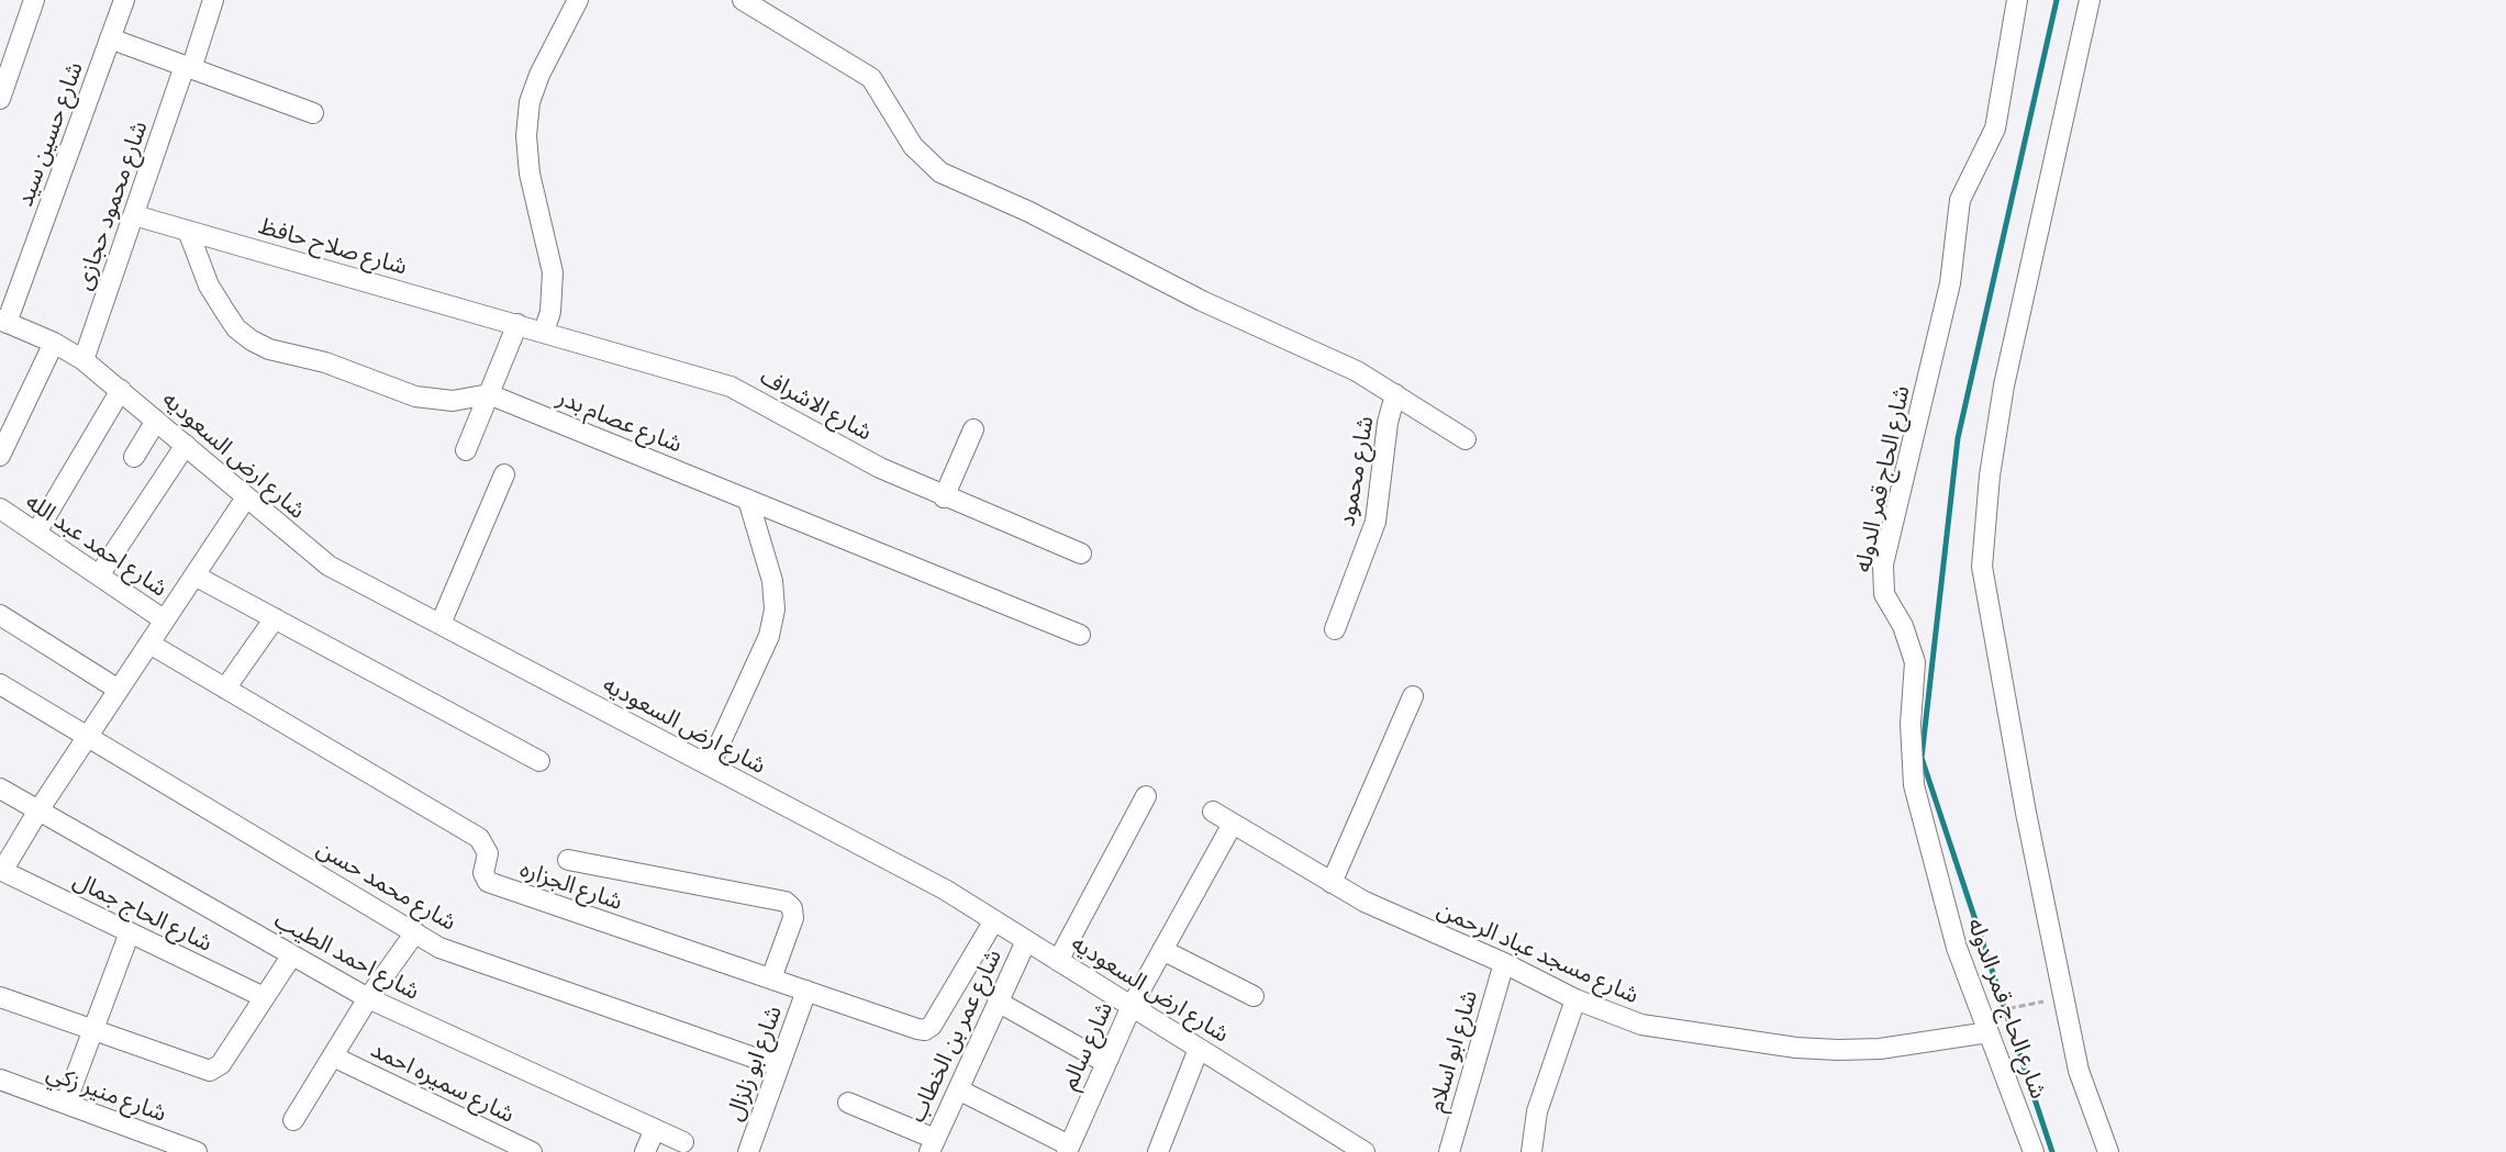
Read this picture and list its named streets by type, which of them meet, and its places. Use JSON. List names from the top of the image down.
{
  "streets": {
    "street": [
      "شارع حسين سيد",
      "شارع محمود حجازى",
      "شارع صلاح حافظ",
      "شارع الاشراف",
      "شارع عصام بدر",
      "شارع ارض السعوديه",
      "شارع محمود",
      "شارع الحاج قمر الدوله",
      "شارع احمد عبد الله",
      "شارع محمد حسن",
      "شارع الجزاره",
      "شارع الحاج جمال",
      "شارع مسجد عباد الرحمن",
      "شارع احمد الطيب",
      "شارع عمر بن الخطاب",
      "شارع سالم",
      "شارع ابو اسلام",
      "شارع ابو زلزال",
      "شارع سميره احمد",
      "شارع منير زكي"
    ]
  },
  "crossings": [
    ["شارع حسين سيد", "شارع ارض السعوديه"],
    ["شارع محمود حجازى", "شارع صلاح حافظ"],
    ["شارع محمود حجازى", "شارع ارض السعوديه"],
    ["شارع صلاح حافظ", "شارع الاشراف"],
    ["شارع ارض السعوديه", "شارع الجزاره"],
    ["شارع ارض السعوديه", "شارع عمر بن الخطاب"],
    ["شارع ارض السعوديه", "شارع سالم"],
    ["شارع الحاج قمر الدوله", "شارع مسجد عباد الرحمن"],
    ["شارع محمد حسن", "شارع ابو زلزال"],
    ["شارع الجزاره", "شارع ابو زلزال"],
    ["شارع مسجد عباد الرحمن", "شارع سالم"],
    ["شارع مسجد عباد الرحمن", "شارع ابو اسلام"]
  ]
}
